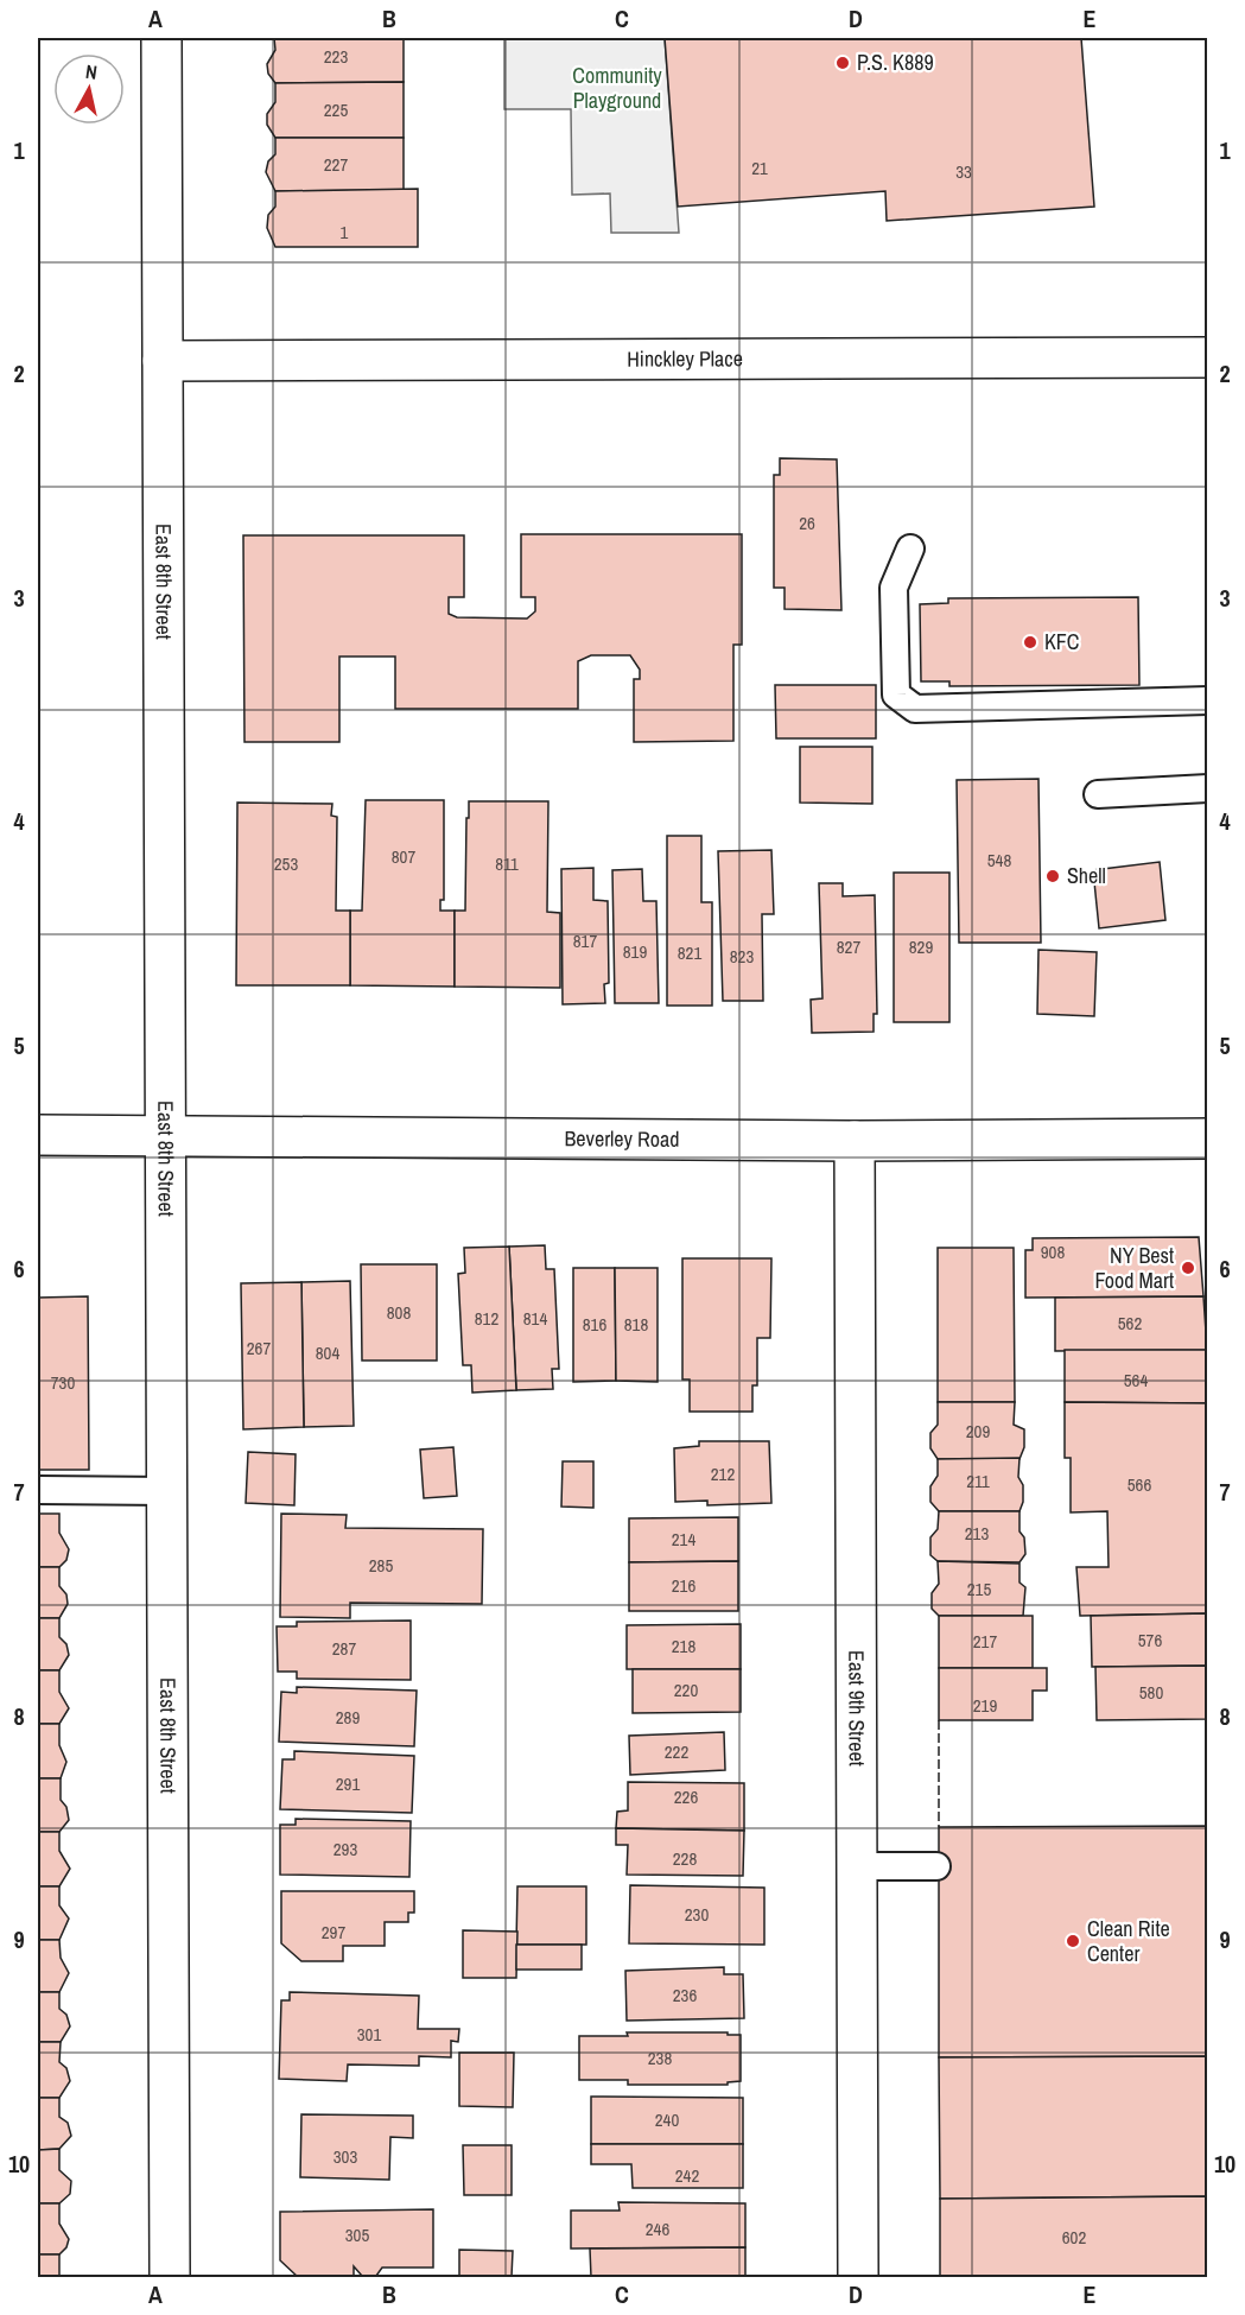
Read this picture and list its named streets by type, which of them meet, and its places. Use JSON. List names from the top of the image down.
{
  "streets": {
    "street": [
      "Hinckley Place",
      "East 8th Street",
      "Beverley Road",
      "East 9th Street"
    ]
  },
  "crossings": [
    ["Hinckley Place", "East 8th Street"],
    ["East 8th Street", "Beverley Road"],
    ["Beverley Road", "East 9th Street"]
  ],
  "parks": ["Community Playground"],
  "places": [
    "P.S. K889",
    "KFC",
    "Shell",
    "NY Best Food Mart",
    "Clean Rite Center"
  ],
  "house_numbers": [
    "223",
    "225",
    "227",
    "21",
    "33",
    "1",
    "26",
    "807",
    "548",
    "253",
    "811",
    "817",
    "827",
    "829",
    "819",
    "821",
    "823",
    "908",
    "808",
    "812",
    "814",
    "562",
    "816",
    "818",
    "267",
    "804",
    "564",
    "730",
    "209",
    "212",
    "211",
    "566",
    "213",
    "214",
    "285",
    "216",
    "215",
    "576",
    "217",
    "218",
    "287",
    "220",
    "580",
    "219",
    "289",
    "222",
    "291",
    "226",
    "293",
    "228",
    "230",
    "297",
    "236",
    "301",
    "238",
    "240",
    "303",
    "242",
    "246",
    "305",
    "602"
  ],
  "north": "top",
  "grid": {
    "columns": [
      "A",
      "B",
      "C",
      "D",
      "E"
    ],
    "rows": [
      "1",
      "2",
      "3",
      "4",
      "5",
      "6",
      "7",
      "8",
      "9",
      "10"
    ]
  }
}
